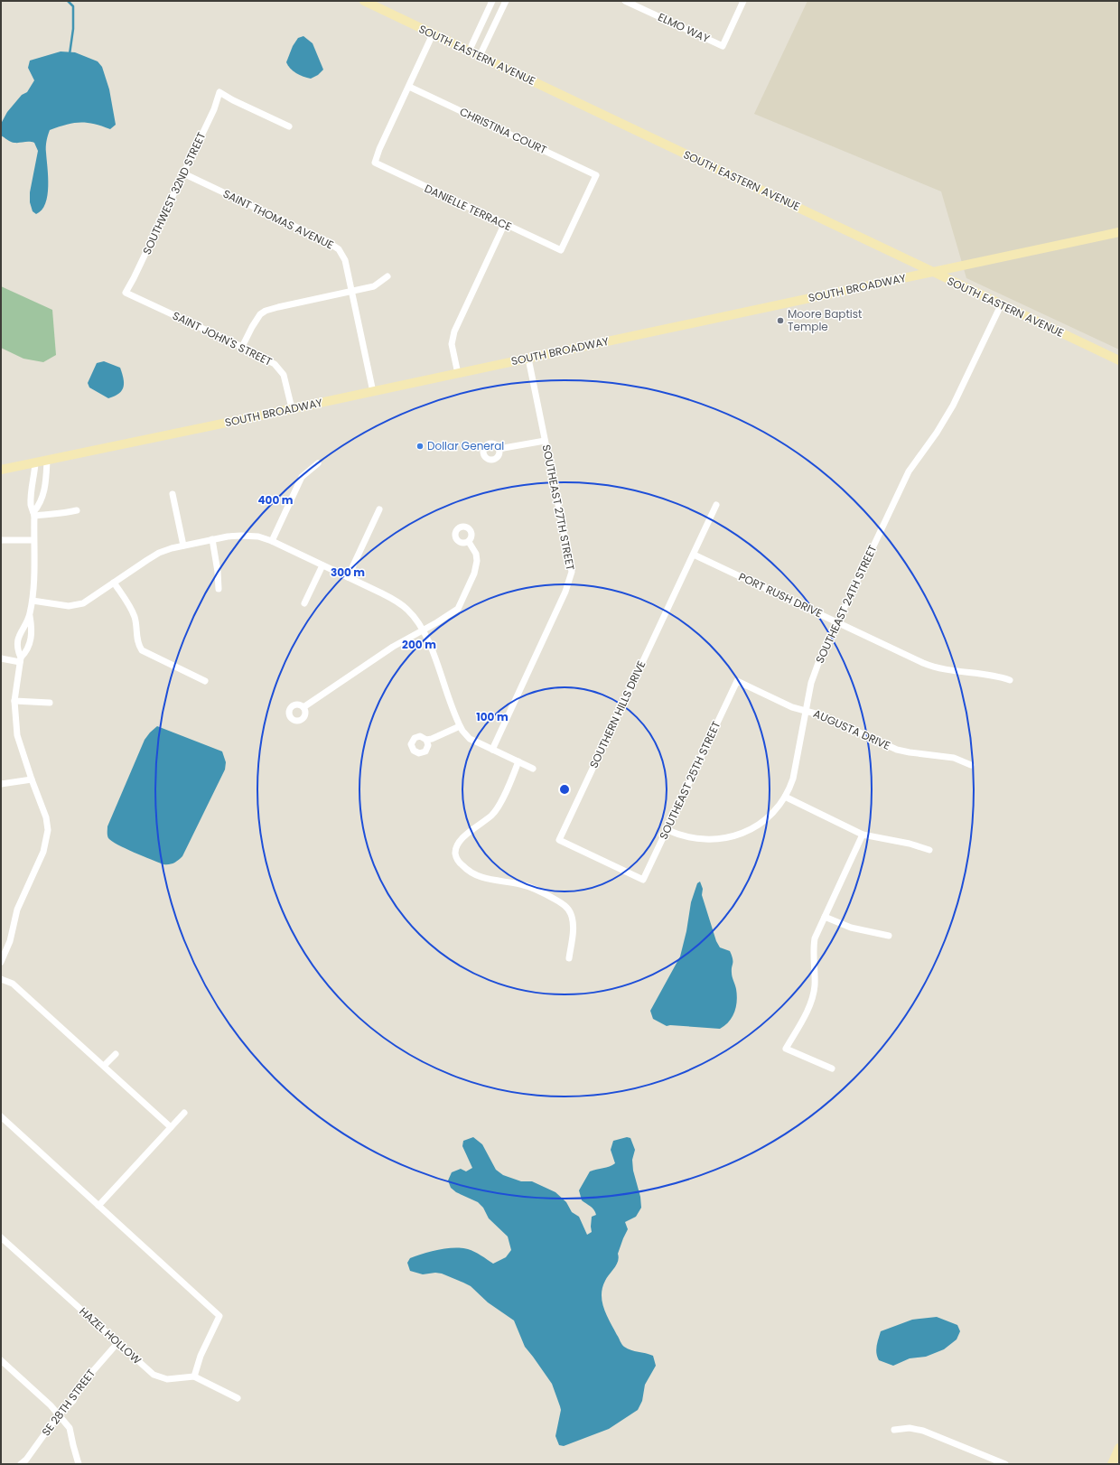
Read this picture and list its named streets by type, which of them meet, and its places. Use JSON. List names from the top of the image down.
{
  "streets": {
    "street": [
      "ELMO WAY",
      "SOUTH EASTERN AVENUE",
      "CHRISTINA COURT",
      "SOUTHWEST 32ND STREET",
      "DANIELLE TERRACE",
      "SAINT THOMAS AVENUE",
      "SOUTH BROADWAY",
      "SAINT JOHN'S STREET",
      "SOUTHEAST 27TH STREET",
      "PORT RUSH DRIVE",
      "SOUTHEAST 24TH STREET",
      "SOUTHERN HILLS DRIVE",
      "AUGUSTA DRIVE",
      "SOUTHEAST 25TH STREET",
      "HAZEL HOLLOW",
      "SE 28TH STREET"
    ]
  },
  "crossings": [
    ["SOUTH EASTERN AVENUE", "SOUTH BROADWAY"],
    ["SOUTH EASTERN AVENUE", "SOUTHEAST 24TH STREET"],
    ["CHRISTINA COURT", "DANIELLE TERRACE"],
    ["SOUTHWEST 32ND STREET", "SAINT THOMAS AVENUE"],
    ["SOUTHWEST 32ND STREET", "SAINT JOHN'S STREET"],
    ["SAINT THOMAS AVENUE", "SOUTH BROADWAY"],
    ["SOUTH BROADWAY", "SAINT JOHN'S STREET"],
    ["SOUTH BROADWAY", "SOUTHEAST 27TH STREET"],
    ["PORT RUSH DRIVE", "SOUTHEAST 24TH STREET"],
    ["PORT RUSH DRIVE", "SOUTHERN HILLS DRIVE"],
    ["SOUTHEAST 24TH STREET", "AUGUSTA DRIVE"],
    ["SOUTHEAST 24TH STREET", "SOUTHEAST 25TH STREET"],
    ["SOUTHERN HILLS DRIVE", "SOUTHEAST 25TH STREET"],
    ["AUGUSTA DRIVE", "SOUTHEAST 25TH STREET"],
    ["HAZEL HOLLOW", "SE 28TH STREET"]
  ],
  "places": ["Moore Baptist Temple", "Dollar General"],
  "rings": [
    "400 m",
    "300 m",
    "200 m",
    "100 m"
  ]
}
